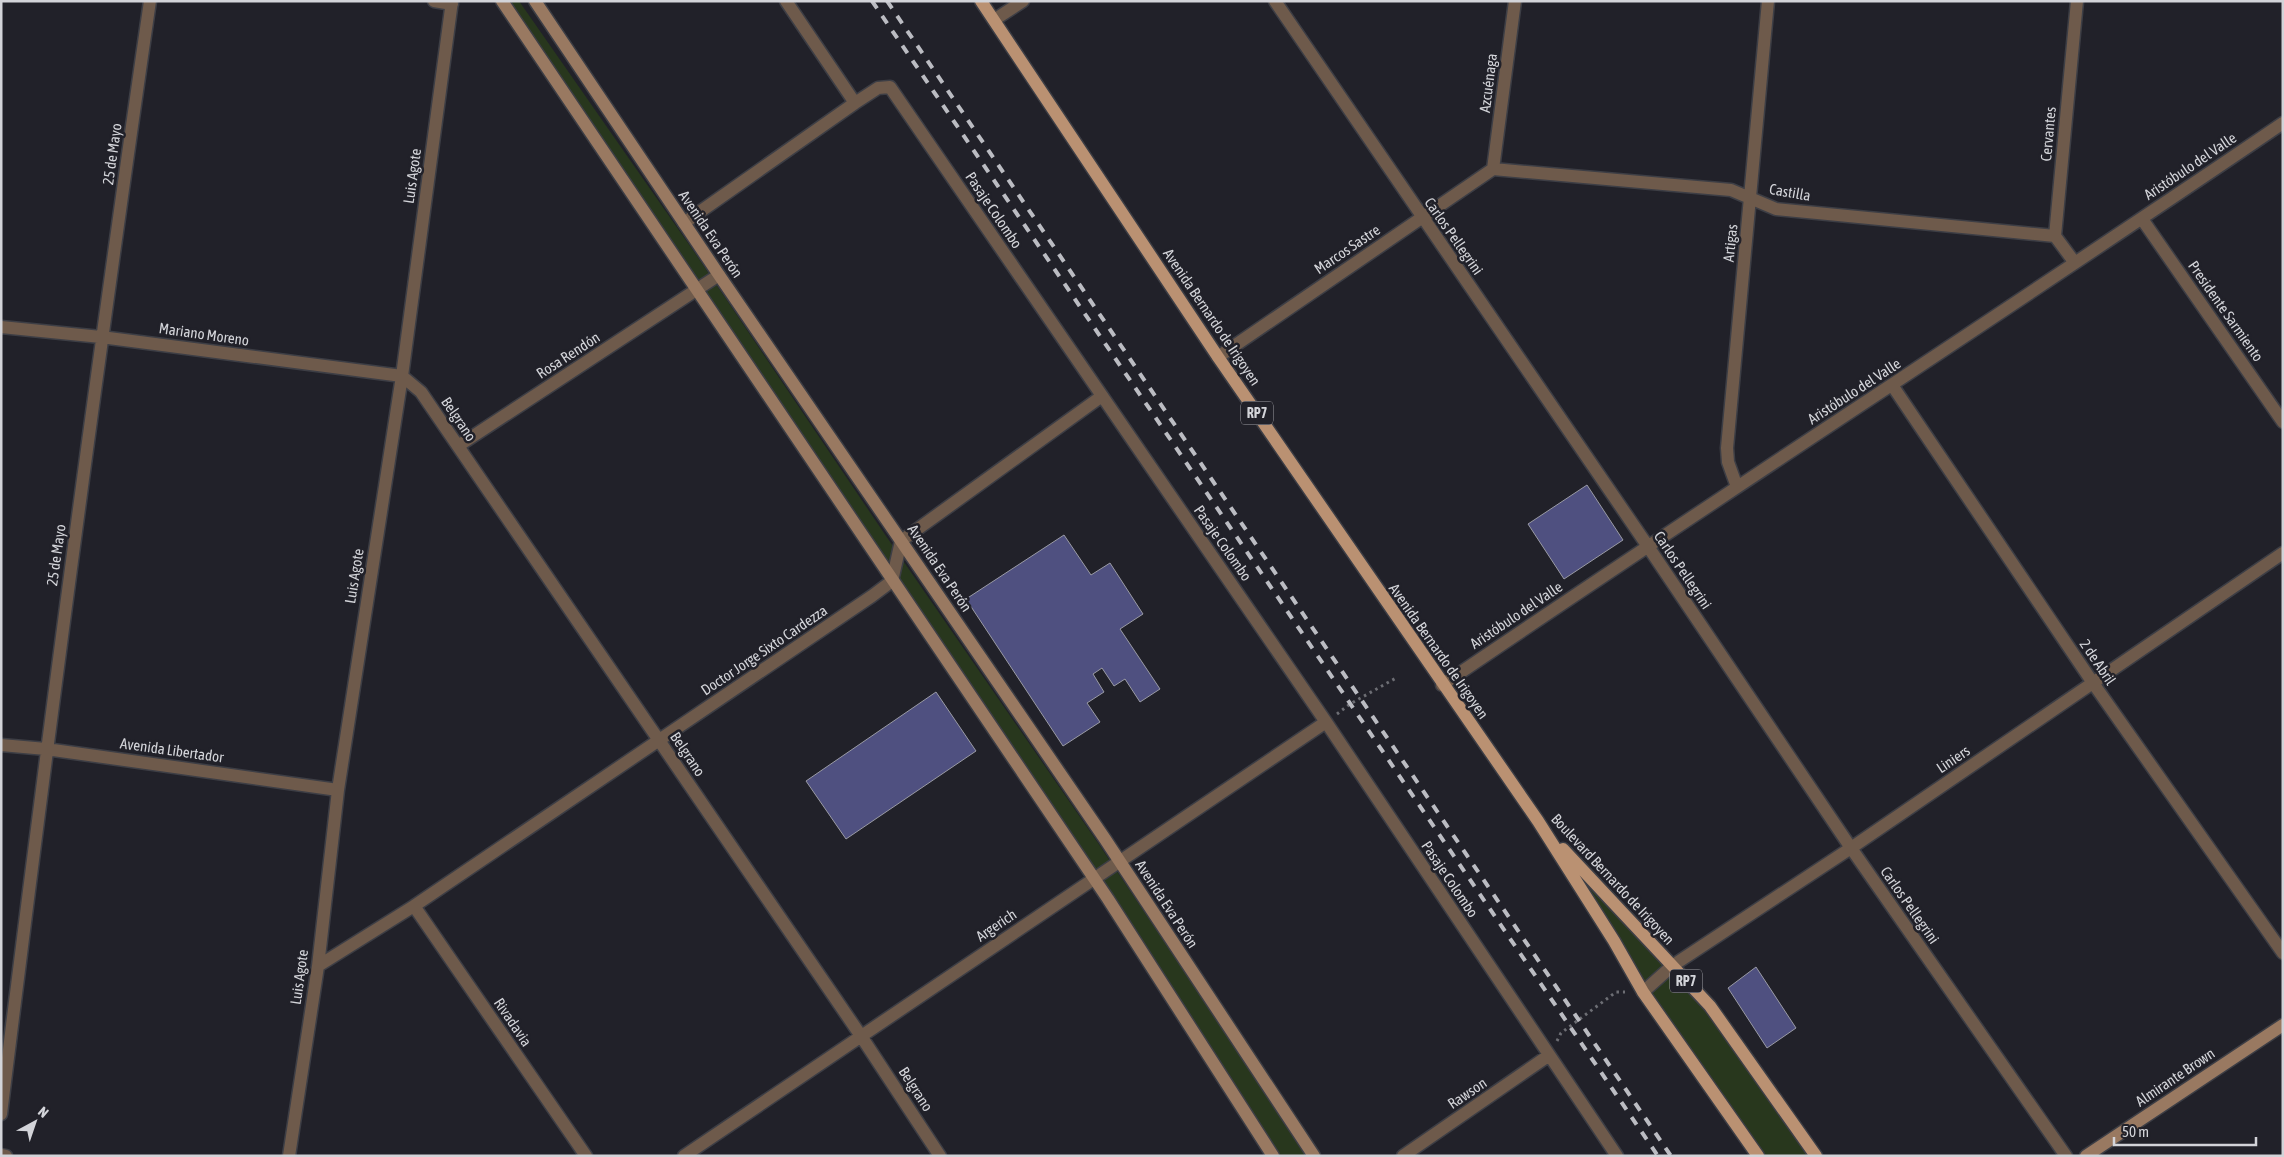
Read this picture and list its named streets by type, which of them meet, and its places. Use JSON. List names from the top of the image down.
{
  "streets": {
    "main road": ["Avenida Bernardo de Irigoyen", "RP7", "Boulevard Bernardo de Irigoyen"],
    "street": [
      "Azcuénaga",
      "Cervantes",
      "25 de Mayo",
      "Aristóbulo del Valle",
      "Luis Agote",
      "Castilla",
      "Pasaje Colombo",
      "Avenida Eva Perón",
      "Carlos Pellegrini",
      "Artigas",
      "Marcos Sastre",
      "Presidente Sarmiento",
      "Mariano Moreno",
      "Rosa Rendón",
      "Belgrano",
      "Doctor Jorge Sixto Cardezza",
      "2 de Abril",
      "Avenida Libertador",
      "Liniers",
      "Argerich",
      "Rivadavia",
      "Almirante Brown",
      "Rawson"
    ]
  },
  "crossings": [
    ["Azcuénaga", "Castilla"],
    ["Azcuénaga", "Marcos Sastre"],
    ["Cervantes", "Castilla"],
    ["25 de Mayo", "Mariano Moreno"],
    ["25 de Mayo", "Avenida Libertador"],
    ["Aristóbulo del Valle", "Carlos Pellegrini"],
    ["Aristóbulo del Valle", "Artigas"],
    ["Aristóbulo del Valle", "Presidente Sarmiento"],
    ["Aristóbulo del Valle", "Avenida Bernardo de Irigoyen"],
    ["Aristóbulo del Valle", "2 de Abril"],
    ["Luis Agote", "Mariano Moreno"],
    ["Luis Agote", "Belgrano"],
    ["Luis Agote", "Doctor Jorge Sixto Cardezza"],
    ["Luis Agote", "Avenida Libertador"],
    ["Castilla", "Artigas"],
    ["Castilla", "Marcos Sastre"],
    ["Pasaje Colombo", "Argerich"],
    ["Pasaje Colombo", "Rawson"],
    ["Avenida Eva Perón", "Rosa Rendón"],
    ["Avenida Eva Perón", "Argerich"],
    ["Carlos Pellegrini", "Marcos Sastre"],
    ["Carlos Pellegrini", "Liniers"],
    ["Marcos Sastre", "Avenida Bernardo de Irigoyen"],
    ["Avenida Bernardo de Irigoyen", "Boulevard Bernardo de Irigoyen"],
    ["Mariano Moreno", "Belgrano"],
    ["Rosa Rendón", "Belgrano"],
    ["Belgrano", "Doctor Jorge Sixto Cardezza"],
    ["Belgrano", "Argerich"],
    ["Doctor Jorge Sixto Cardezza", "Rivadavia"],
    ["2 de Abril", "Liniers"],
    ["Liniers", "Boulevard Bernardo de Irigoyen"]
  ],
  "scale_bar": "50 m",
  "north": "top right"
}
